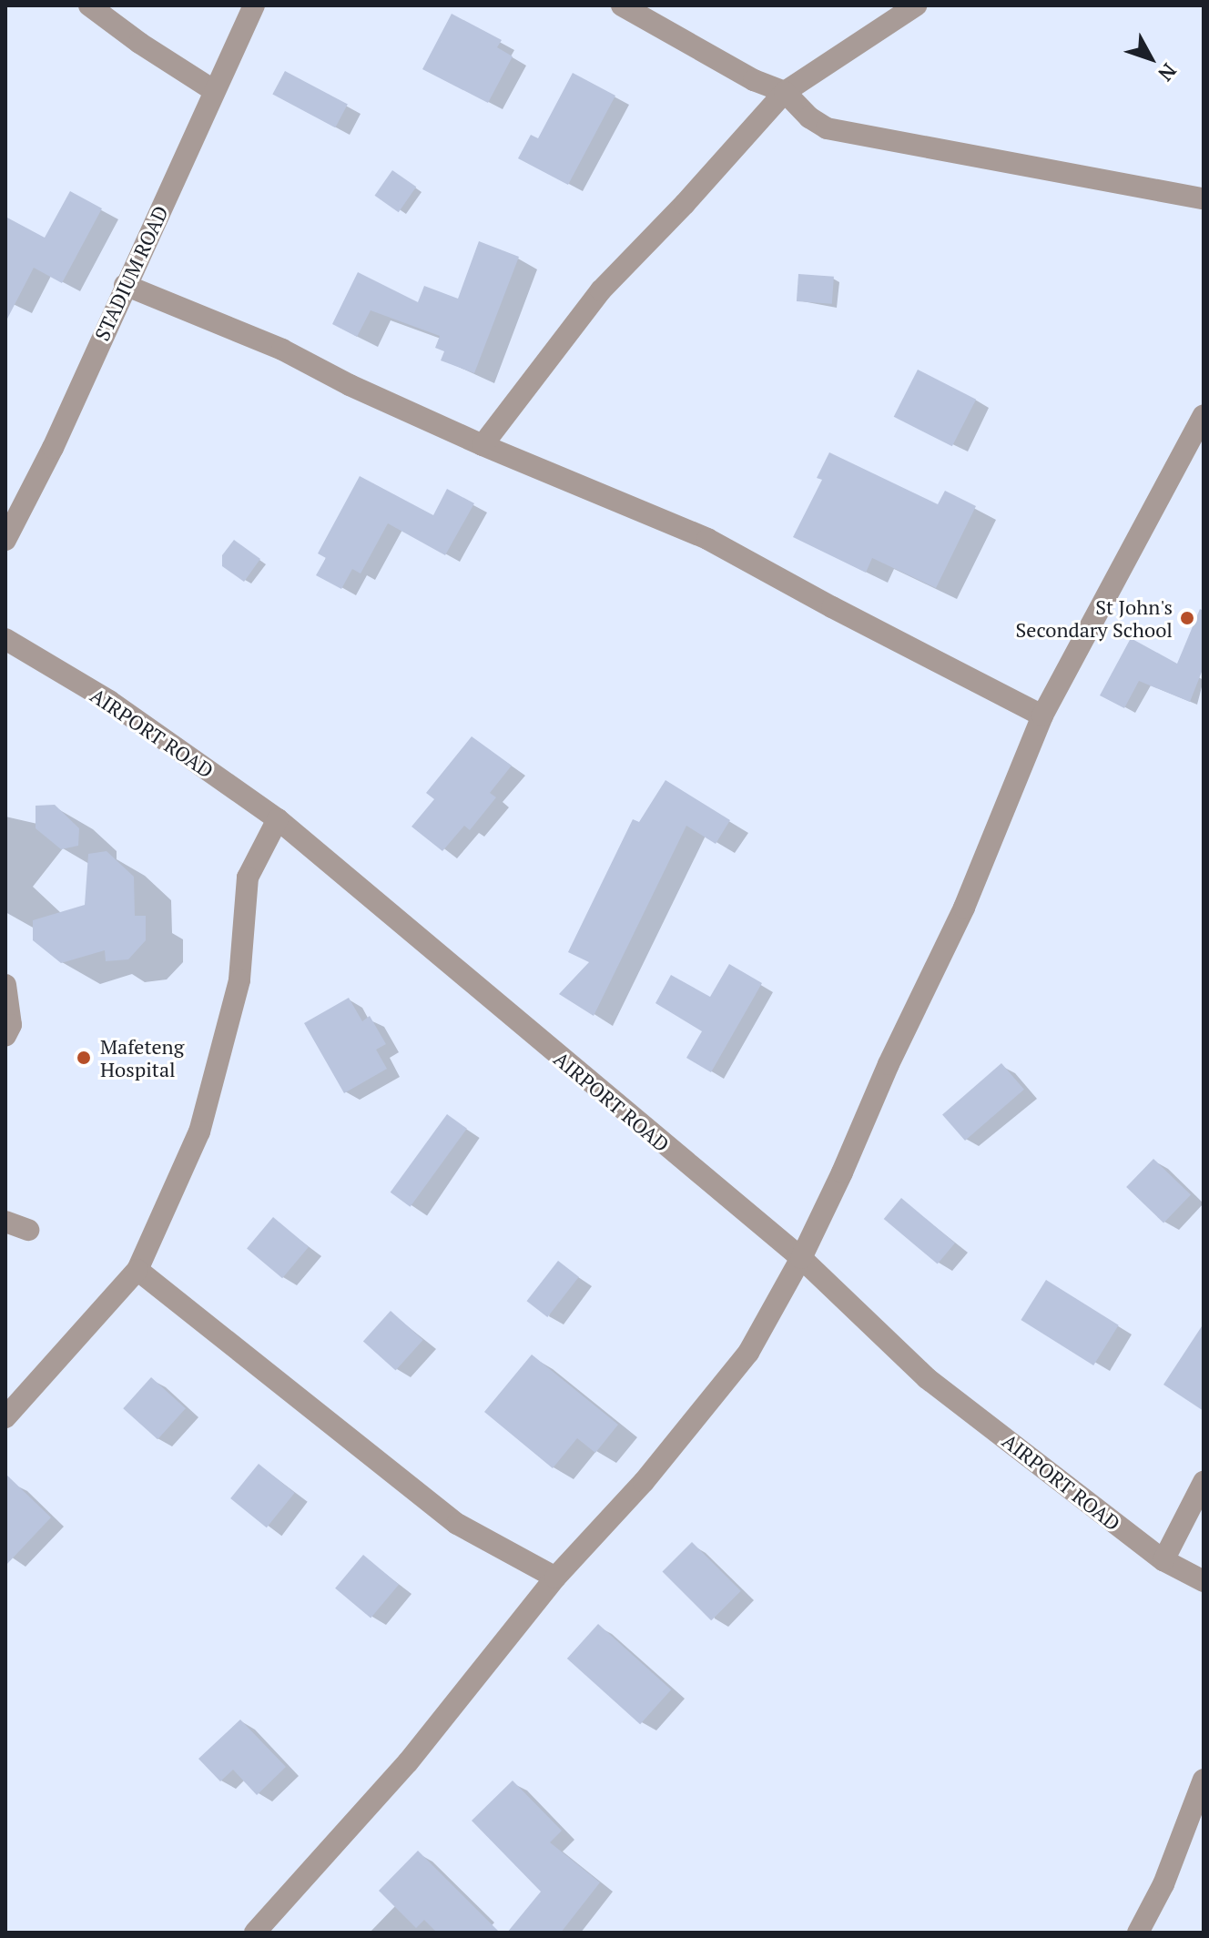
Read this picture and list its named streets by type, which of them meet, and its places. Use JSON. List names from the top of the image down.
{
  "streets": {
    "street": ["STADIUM ROAD", "AIRPORT ROAD"]
  },
  "places": ["St John's Secondary School", "Mafeteng Hospital"],
  "north": "bottom right"
}
